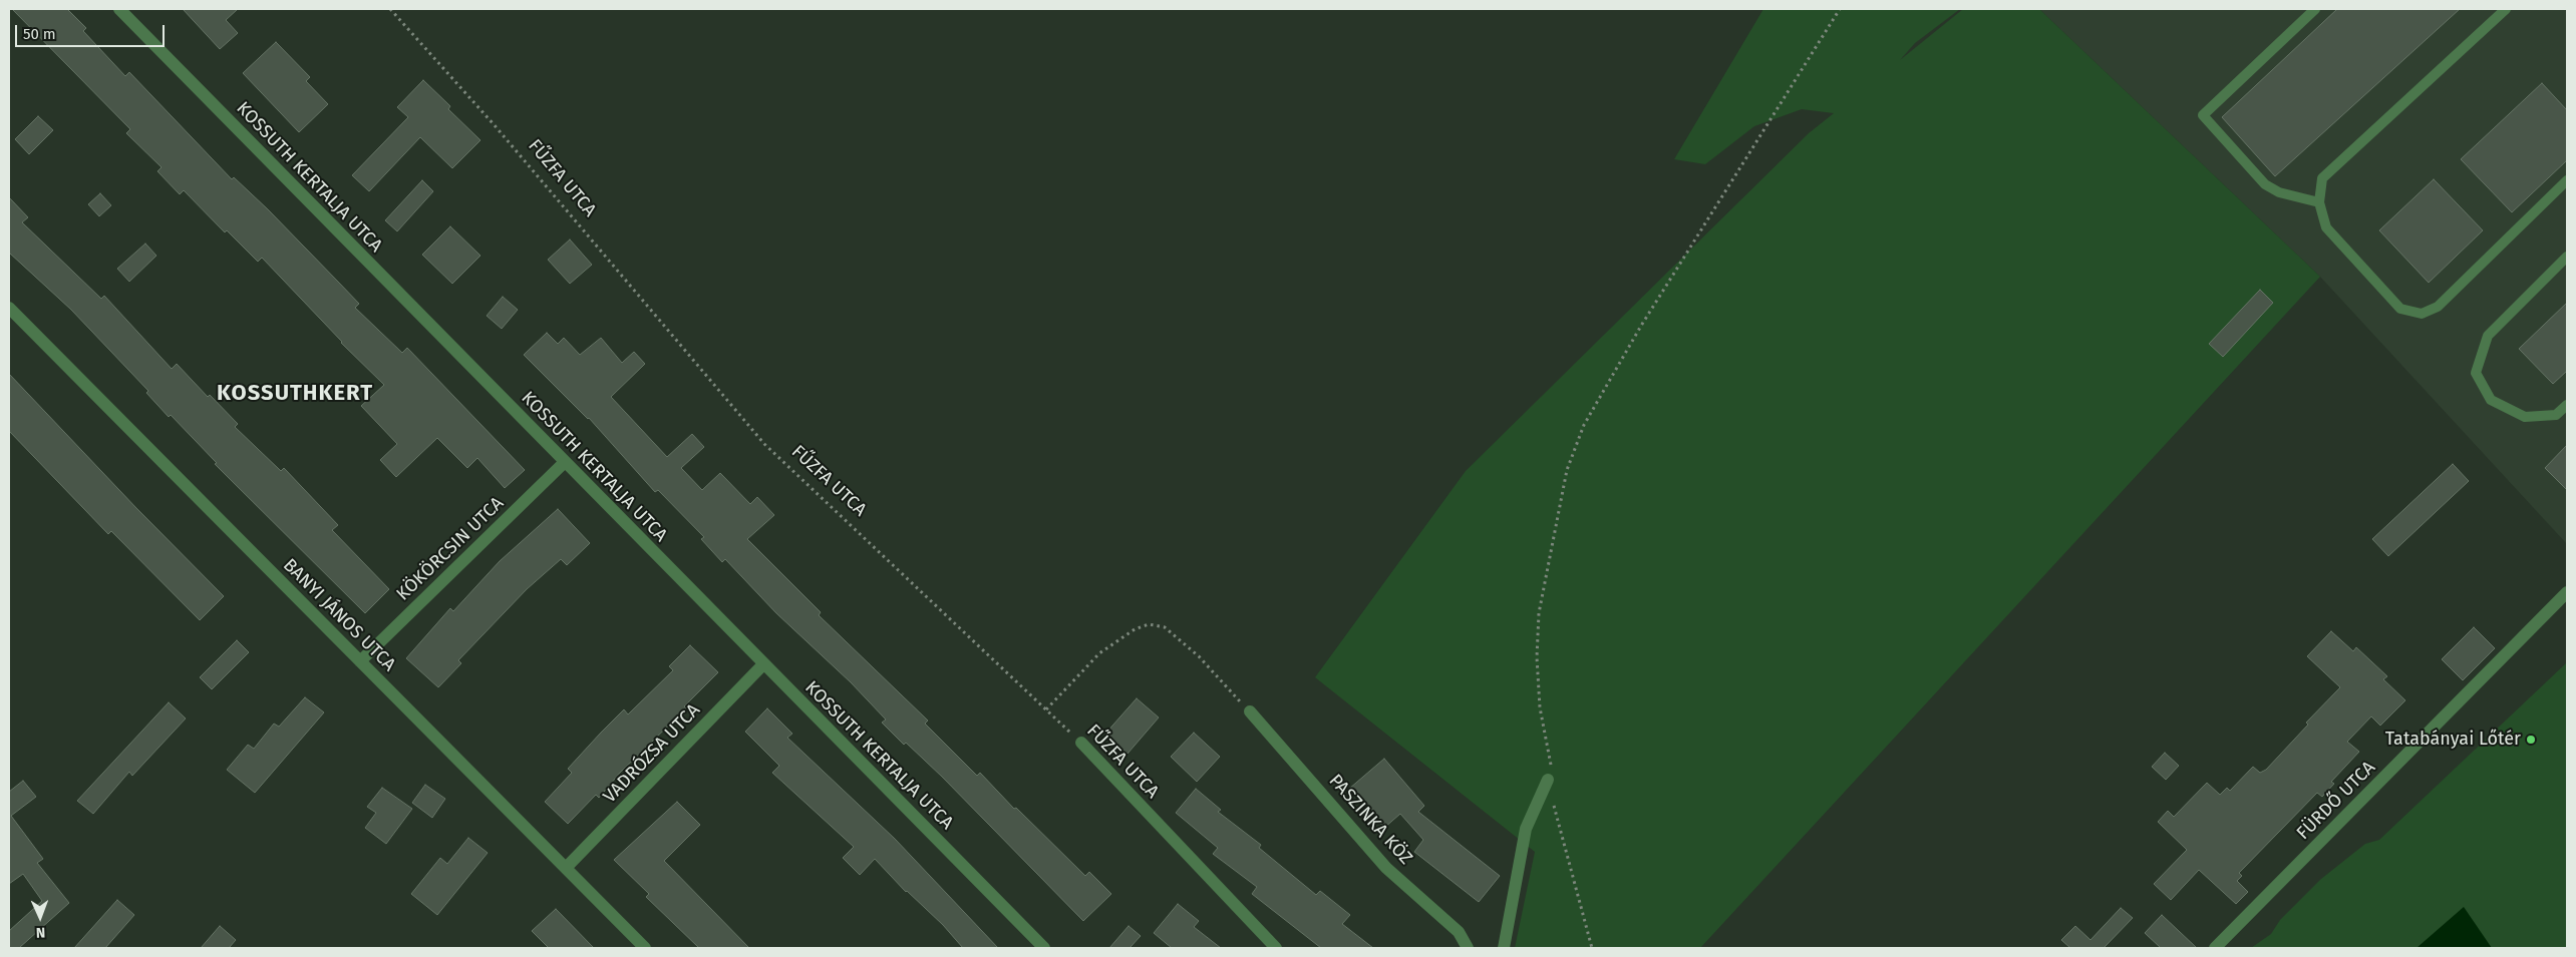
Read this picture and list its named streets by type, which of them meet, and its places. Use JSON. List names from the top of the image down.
{
  "streets": {
    "street": [
      "KOSSUTH KERTALJA UTCA",
      "FŰZFA UTCA",
      "KÖKÖRCSIN UTCA",
      "BANYI JÁNOS UTCA",
      "VADRÓZSA UTCA",
      "FÜRDŐ UTCA",
      "PASZINKA KÖZ"
    ]
  },
  "crossings": [
    ["KOSSUTH KERTALJA UTCA", "KÖKÖRCSIN UTCA"],
    ["KOSSUTH KERTALJA UTCA", "VADRÓZSA UTCA"],
    ["KÖKÖRCSIN UTCA", "BANYI JÁNOS UTCA"],
    ["BANYI JÁNOS UTCA", "VADRÓZSA UTCA"]
  ],
  "districts": ["KOSSUTHKERT"],
  "places": ["Tatabányai Lőtér"],
  "scale_bar": "50 m",
  "north": "bottom"
}
